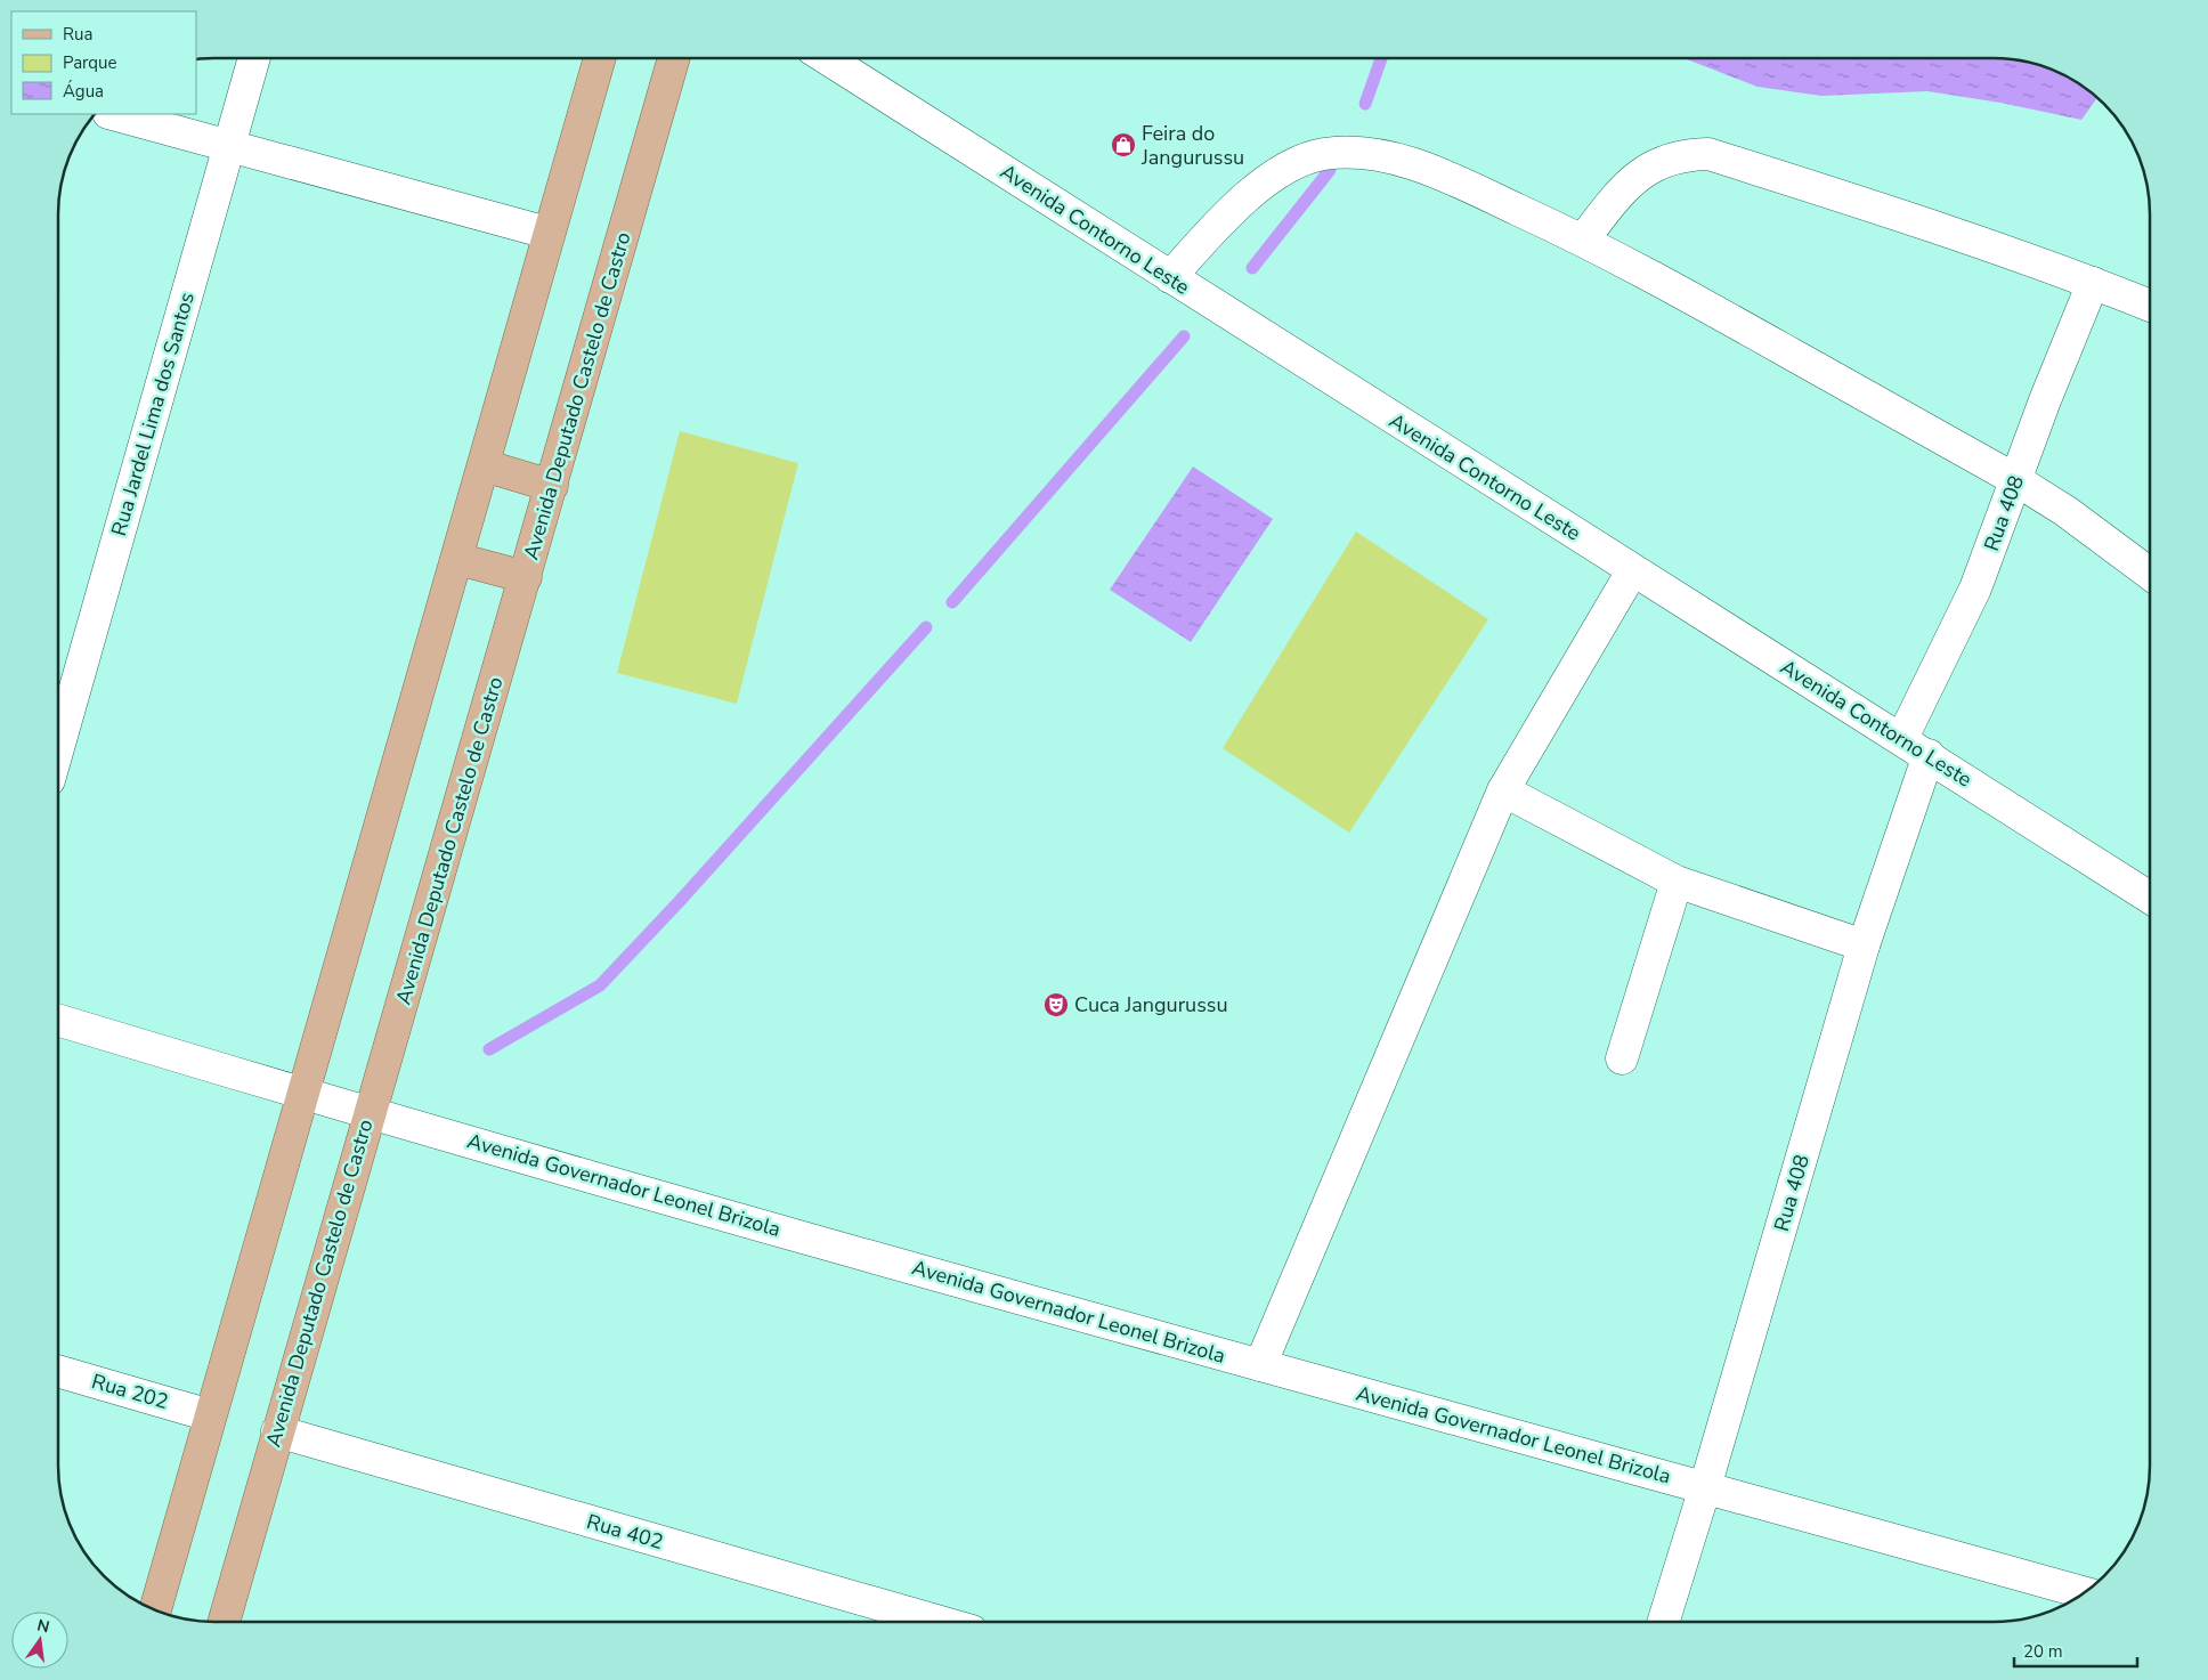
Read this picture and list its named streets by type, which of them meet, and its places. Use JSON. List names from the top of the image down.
{
  "streets": {
    "main road": ["Avenida Deputado Castelo de Castro"],
    "street": [
      "Avenida Contorno Leste",
      "Rua Jardel Lima dos Santos",
      "Rua 408",
      "Avenida Governador Leonel Brizola",
      "Rua 202",
      "Rua 402"
    ]
  },
  "crossings": [
    ["Avenida Contorno Leste", "Rua 408"],
    ["Avenida Deputado Castelo de Castro", "Avenida Governador Leonel Brizola"],
    ["Avenida Deputado Castelo de Castro", "Rua 402"],
    ["Rua 408", "Avenida Governador Leonel Brizola"]
  ],
  "places": {
    "shop": ["Feira do Jangurussu"],
    "theatre": ["Cuca Jangurussu"]
  },
  "legend": ["Rua", "Parque", "Água"],
  "scale_bar": "20 m",
  "north": "top"
}
